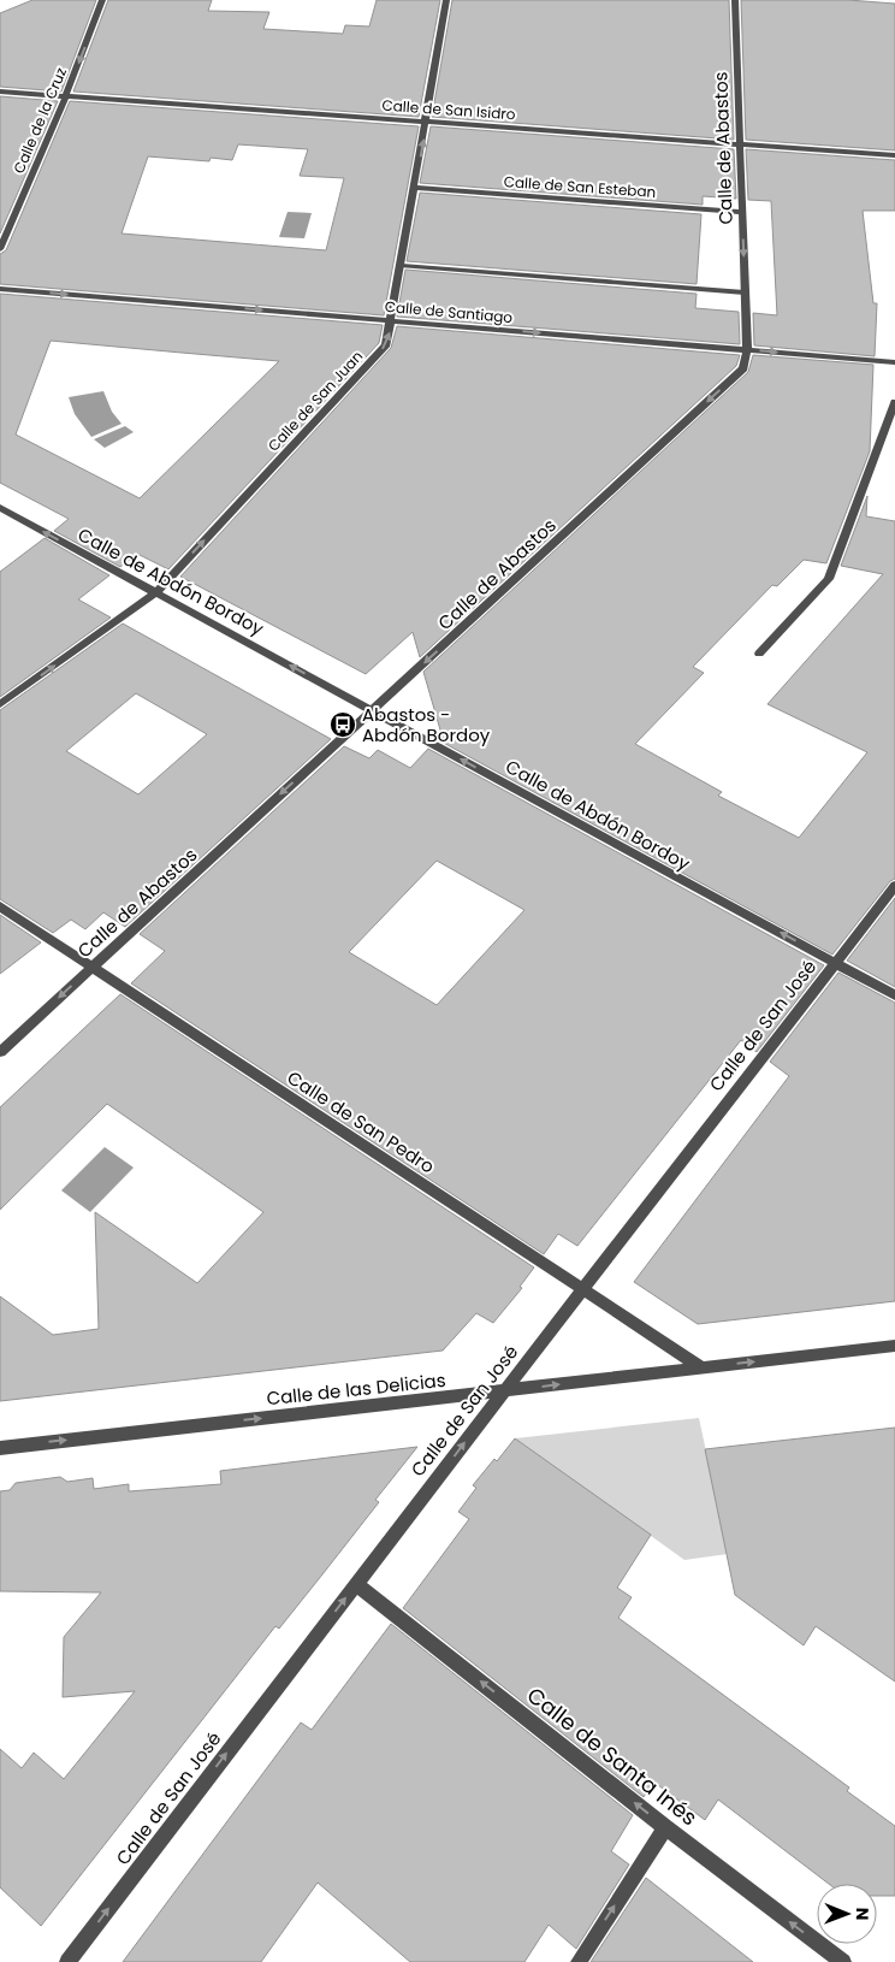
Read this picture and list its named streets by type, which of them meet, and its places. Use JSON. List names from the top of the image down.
{
  "streets": {
    "street": [
      "Calle de San Isidro",
      "Calle de la Cruz",
      "Calle de Abastos",
      "Calle de San Esteban",
      "Calle de Santiago",
      "Calle de San Juan",
      "Calle de Abdón Bordoy",
      "Calle de San José",
      "Calle de San Pedro",
      "Calle de las Delicias",
      "Calle de Santa Inés"
    ]
  },
  "crossings": [
    ["Calle de San Isidro", "Calle de la Cruz"],
    ["Calle de San Isidro", "Calle de Abastos"],
    ["Calle de San Isidro", "Calle de San Juan"],
    ["Calle de Abastos", "Calle de San Esteban"],
    ["Calle de Abastos", "Calle de Santiago"],
    ["Calle de Abastos", "Calle de Abdón Bordoy"],
    ["Calle de Abastos", "Calle de San Pedro"],
    ["Calle de San Esteban", "Calle de San Juan"],
    ["Calle de Santiago", "Calle de San Juan"],
    ["Calle de San Juan", "Calle de Abdón Bordoy"],
    ["Calle de Abdón Bordoy", "Calle de San José"],
    ["Calle de San José", "Calle de San Pedro"],
    ["Calle de San José", "Calle de las Delicias"],
    ["Calle de San José", "Calle de Santa Inés"],
    ["Calle de San Pedro", "Calle de las Delicias"]
  ],
  "one_way": [
    "Calle de la Cruz",
    "Calle de Abastos",
    "Calle de San Juan",
    "Calle de Abdón Bordoy",
    "Calle de San José",
    "Calle de las Delicias",
    "Calle de Santa Inés"
  ],
  "places": {
    "bus stop": ["Abastos - Abdón Bordoy"]
  },
  "north": "right"
}
